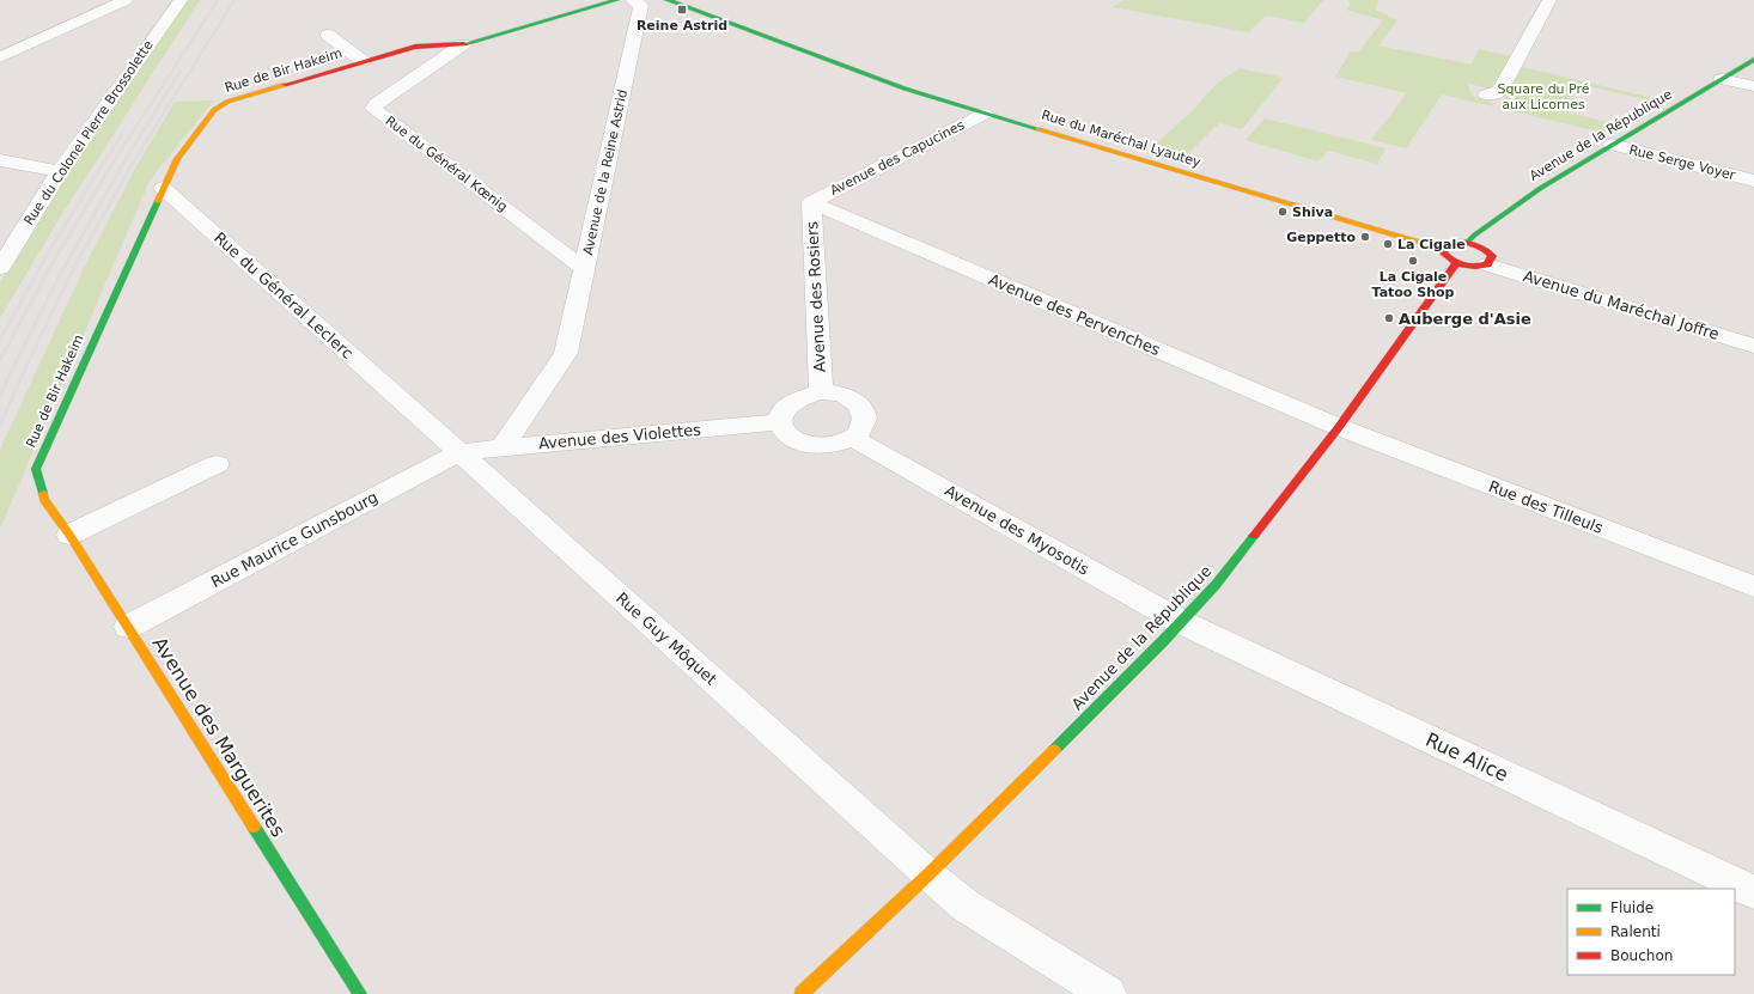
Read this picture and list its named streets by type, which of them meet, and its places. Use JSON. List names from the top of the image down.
{
  "streets": {
    "street": [
      "Rue de Bir Hakeim",
      "Rue du Colonel Pierre Brossolette",
      "Avenue de la République",
      "Rue du Maréchal Lyautey",
      "Avenue des Capucines",
      "Rue Serge Voyer",
      "Rue du Général Kœnig",
      "Avenue de la Reine Astrid",
      "Rue du Général Leclerc",
      "Avenue des Rosiers",
      "Avenue du Maréchal Joffre",
      "Avenue des Pervenches",
      "Avenue des Violettes",
      "Rue des Tilleuls",
      "Avenue des Myosotis",
      "Rue Maurice Gunsbourg",
      "Rue Guy Môquet",
      "Avenue des Marguerites",
      "Rue Alice"
    ]
  },
  "crossings": [
    ["Rue de Bir Hakeim", "Rue du Général Kœnig"],
    ["Rue de Bir Hakeim", "Rue du Général Leclerc"],
    ["Rue de Bir Hakeim", "Avenue des Marguerites"],
    ["Avenue de la République", "Rue Serge Voyer"],
    ["Avenue de la République", "Avenue des Pervenches"],
    ["Avenue de la République", "Rue des Tilleuls"],
    ["Avenue de la République", "Avenue des Myosotis"],
    ["Avenue de la République", "Rue Guy Môquet"],
    ["Avenue de la République", "Rue Alice"],
    ["Rue du Maréchal Lyautey", "Avenue des Capucines"],
    ["Avenue des Capucines", "Avenue des Rosiers"],
    ["Avenue des Capucines", "Avenue des Pervenches"],
    ["Rue du Général Kœnig", "Avenue de la Reine Astrid"],
    ["Avenue de la Reine Astrid", "Avenue des Violettes"],
    ["Rue du Général Leclerc", "Rue Guy Môquet"],
    ["Avenue des Rosiers", "Avenue des Pervenches"],
    ["Avenue des Rosiers", "Avenue des Violettes"],
    ["Avenue des Rosiers", "Avenue des Myosotis"],
    ["Avenue des Pervenches", "Rue des Tilleuls"],
    ["Avenue des Violettes", "Avenue des Myosotis"],
    ["Avenue des Violettes", "Rue Maurice Gunsbourg"],
    ["Avenue des Violettes", "Rue Guy Môquet"],
    ["Avenue des Myosotis", "Rue Alice"],
    ["Rue Maurice Gunsbourg", "Rue Guy Môquet"],
    ["Rue Maurice Gunsbourg", "Avenue des Marguerites"]
  ],
  "parks": ["Square du Pré aux Licornes"],
  "places": {
    "transit": ["Reine Astrid"],
    "other": [
      "Shiva",
      "Geppetto",
      "La Cigale",
      "La Cigale Tatoo Shop",
      "Auberge d'Asie"
    ]
  },
  "legend": ["Fluide", "Ralenti", "Bouchon"]
}
